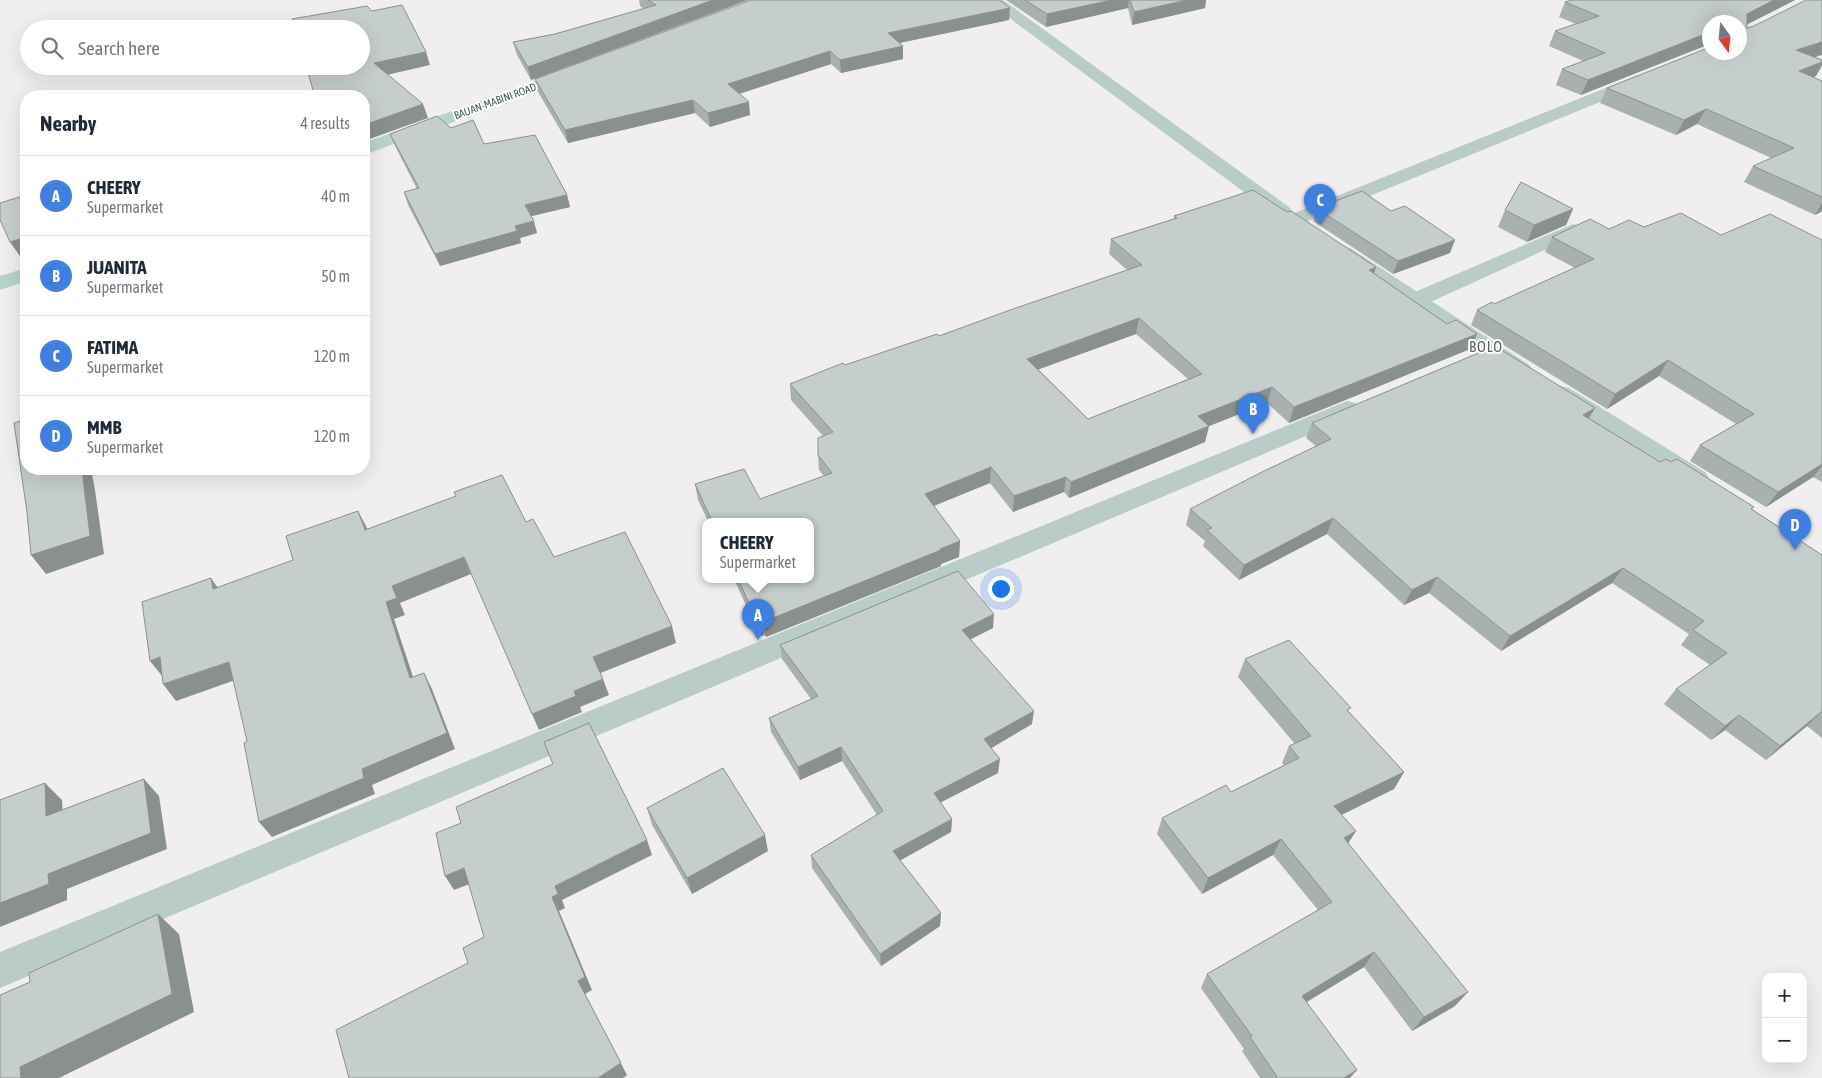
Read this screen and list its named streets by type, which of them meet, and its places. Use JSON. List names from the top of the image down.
{
  "streets": {
    "main road": ["BAUAN-MABINI ROAD"]
  },
  "districts": ["BOLO"],
  "north": "bottom",
  "page": {
    "search": "Search here",
    "heading": ["Nearby", "4 results"],
    "list": [
      {
        "mark": "A",
        "name": "CHEERY",
        "note": "Supermarket",
        "value": "40 m"
      },
      {
        "mark": "B",
        "name": "JUANITA",
        "note": "Supermarket",
        "value": "50 m"
      },
      {
        "mark": "C",
        "name": "FATIMA",
        "note": "Supermarket",
        "value": "120 m"
      },
      {
        "mark": "D",
        "name": "MMB",
        "note": "Supermarket",
        "value": "120 m"
      }
    ],
    "pins": [
      "C",
      "B",
      "D",
      "A"
    ],
    "popup": ["CHEERY", "Supermarket"],
    "map_buttons": ["+", "−"]
  }
}
